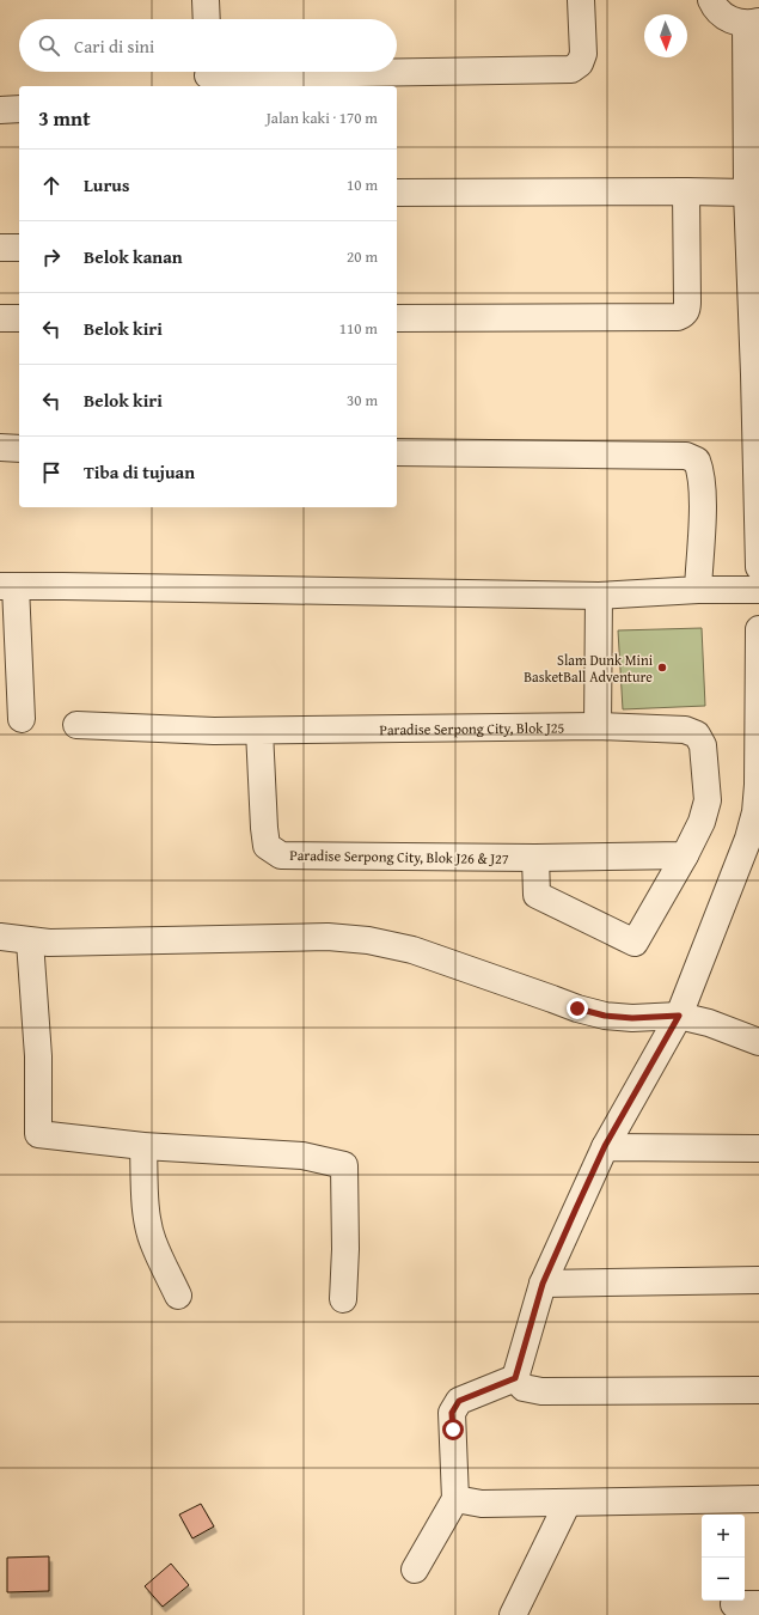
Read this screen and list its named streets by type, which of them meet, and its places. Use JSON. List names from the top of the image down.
{
  "streets": {
    "street": ["Paradise Serpong City, Blok J25", "Paradise Serpong City, Blok J26 & J27"]
  },
  "crossings": [
    ["Paradise Serpong City, Blok J25", "Paradise Serpong City, Blok J26 & J27"]
  ],
  "places": ["Slam Dunk Mini BasketBall Adventure"],
  "north": "bottom",
  "page": {
    "search": "Cari di sini",
    "heading": ["3 mnt", "Jalan kaki · 170 m"],
    "list": [
      ["Lurus", "10 m"],
      ["Belok kanan", "20 m"],
      ["Belok kiri", "110 m"],
      ["Belok kiri", "30 m"],
      "Tiba di tujuan"
    ],
    "map_buttons": ["+", "−"]
  }
}
